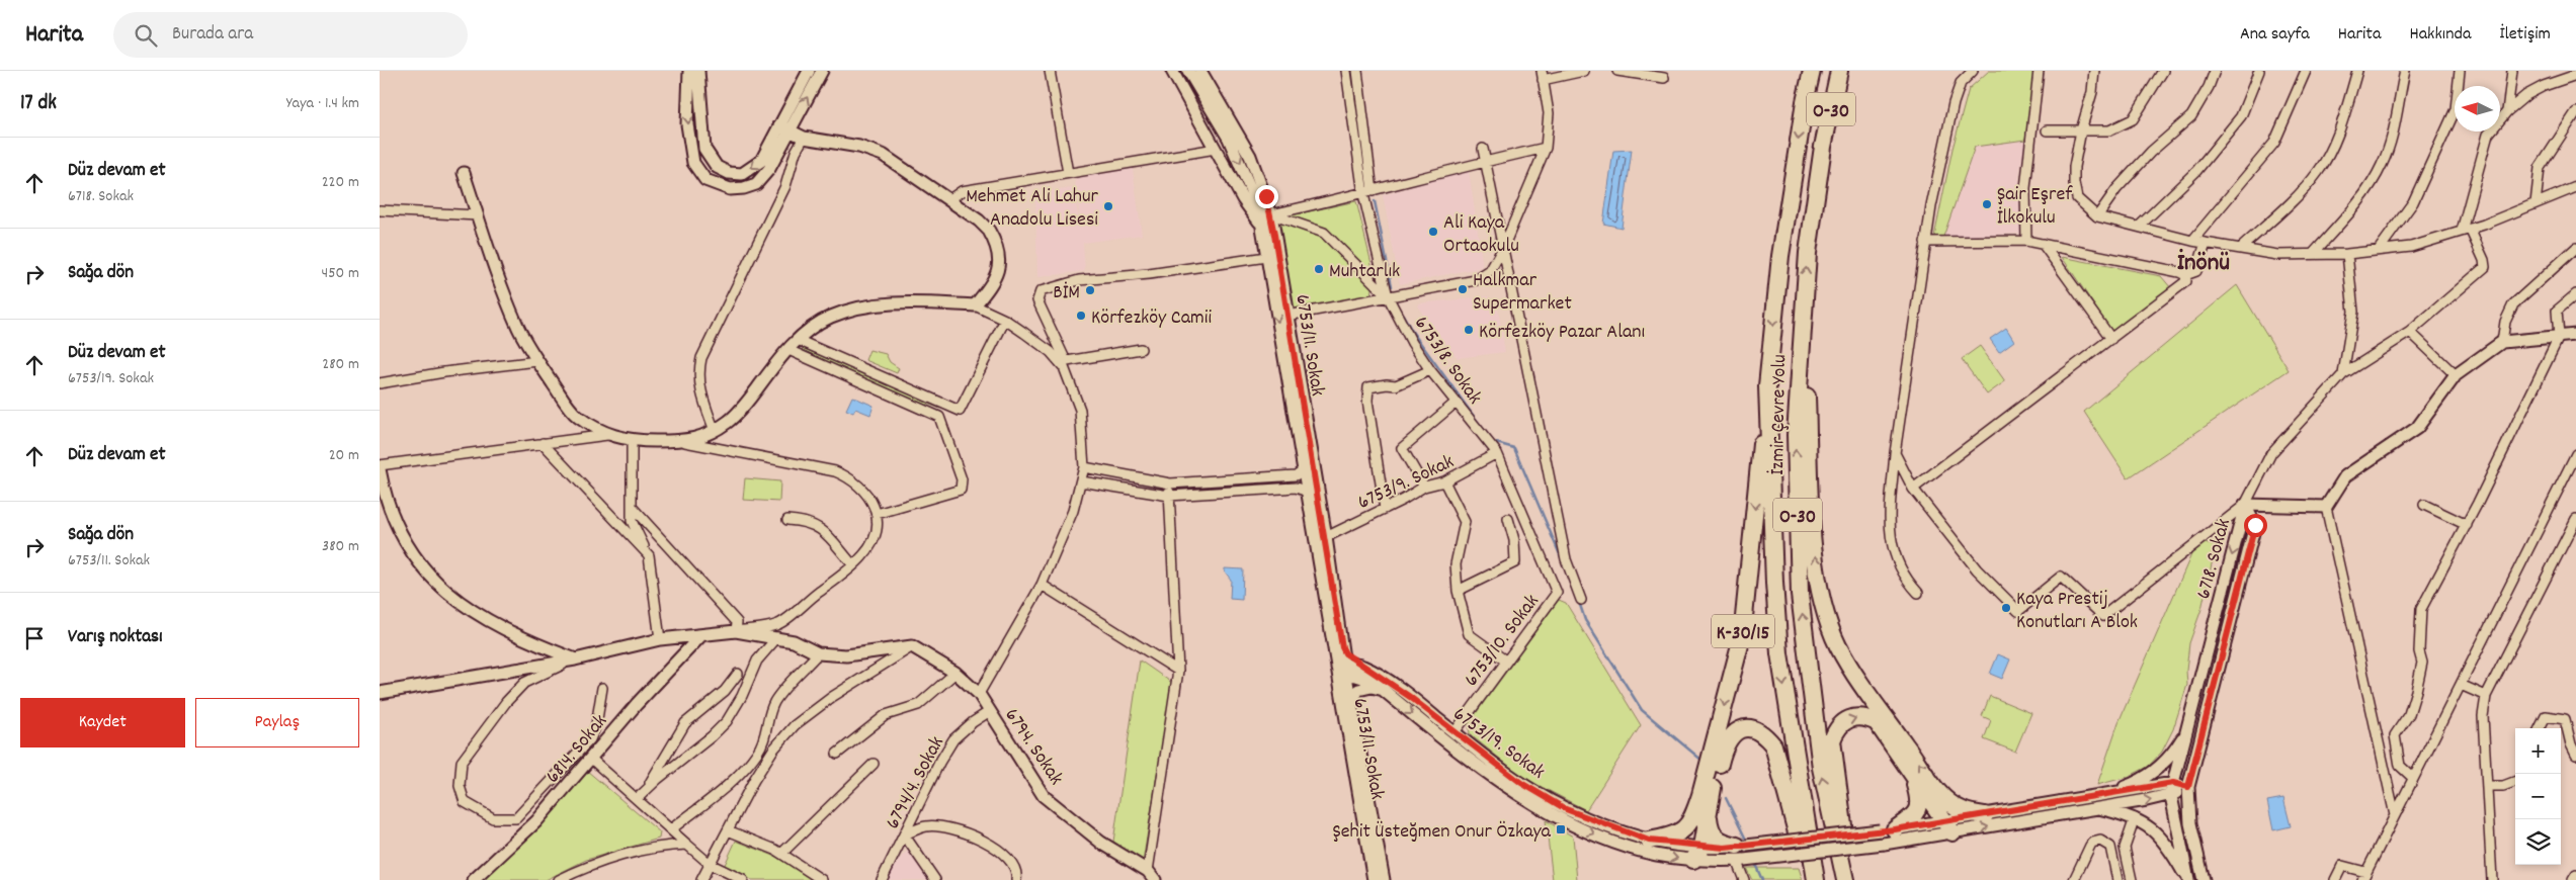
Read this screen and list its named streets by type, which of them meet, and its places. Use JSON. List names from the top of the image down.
{
  "streets": {
    "highway": ["O-30", "İzmir Çevre Yolu", "K-30/15"],
    "street": [
      "6753/11. Sokak",
      "6753/8. Sokak",
      "6753/9. Sokak",
      "6718. Sokak",
      "6753/10. Sokak",
      "6753/19. Sokak",
      "6794. Sokak",
      "6814. Sokak",
      "6794/4. Sokak"
    ]
  },
  "crossings": [
    ["6753/11. Sokak", "6753/9. Sokak"],
    ["6753/11. Sokak", "6753/19. Sokak"],
    ["6753/8. Sokak", "6753/9. Sokak"],
    ["6753/8. Sokak", "6753/10. Sokak"],
    ["İzmir Çevre Yolu", "K-30/15"],
    ["6753/10. Sokak", "6753/19. Sokak"],
    ["6794. Sokak", "6794/4. Sokak"]
  ],
  "districts": ["İnönü"],
  "places": {
    "other": [
      "Şair Eşref İlkokulu",
      "Mehmet Ali Lahur Anadolu Lisesi",
      "Ali Kaya Ortaokulu",
      "Muhtarlık",
      "Halkmar Supermarket",
      "BİM",
      "Körfezköy Camii",
      "Körfezköy Pazar Alanı",
      "Kaya Prestij Konutları A Blok"
    ],
    "transit": ["Şehit Üsteğmen Onur Özkaya"]
  },
  "north": "left",
  "page": {
    "header": "Harita",
    "search": "Burada ara",
    "nav": [
      "Ana sayfa",
      "Harita",
      "Hakkında",
      "İletişim"
    ],
    "heading": ["17 dk", "Yaya · 1.4 km"],
    "list": [
      ["Düz devam et", "6718. Sokak", "220 m"],
      ["Sağa dön", "450 m"],
      ["Düz devam et", "6753/19. Sokak", "280 m"],
      ["Düz devam et", "20 m"],
      ["Sağa dön", "6753/11. Sokak", "380 m"],
      "Varış noktası"
    ],
    "buttons": ["Kaydet", "Paylaş"],
    "map_buttons": ["+", "−"]
  }
}
